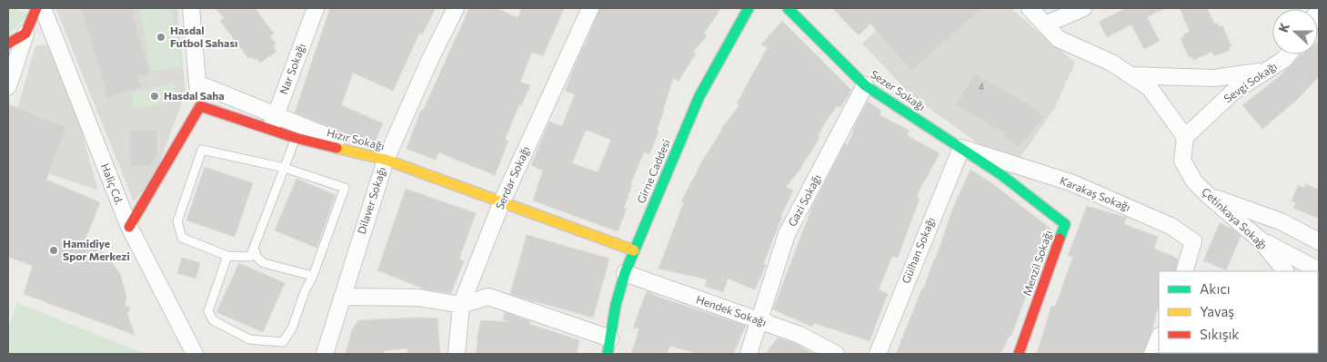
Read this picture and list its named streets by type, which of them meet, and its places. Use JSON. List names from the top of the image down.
{
  "streets": {
    "street": [
      "Nar Sokağı",
      "Sevgi Sokağı",
      "Sezer Sokağı",
      "Hızır Sokağı",
      "Girne Caddesi",
      "Serdar Sokağı",
      "Haliç Cd.",
      "Karakaş Sokağı",
      "Dilaver Sokağı",
      "Gazi Sokağı",
      "Çetinkaya Sokağı",
      "Gülhan Sokağı",
      "Menzil Sokağı",
      "Hendek Sokağı"
    ]
  },
  "crossings": [
    ["Nar Sokağı", "Hızır Sokağı"],
    ["Sevgi Sokağı", "Çetinkaya Sokağı"],
    ["Sezer Sokağı", "Karakaş Sokağı"],
    ["Sezer Sokağı", "Gazi Sokağı"],
    ["Sezer Sokağı", "Gülhan Sokağı"],
    ["Sezer Sokağı", "Menzil Sokağı"],
    ["Hızır Sokağı", "Girne Caddesi"],
    ["Hızır Sokağı", "Serdar Sokağı"],
    ["Hızır Sokağı", "Dilaver Sokağı"],
    ["Girne Caddesi", "Hendek Sokağı"],
    ["Karakaş Sokağı", "Gülhan Sokağı"],
    ["Karakaş Sokağı", "Menzil Sokağı"],
    ["Gazi Sokağı", "Hendek Sokağı"],
    ["Gülhan Sokağı", "Menzil Sokağı"]
  ],
  "places": ["Hasdal Futbol Sahası", "Hasdal Saha", "Hamidiye Spor Merkezi"],
  "house_numbers": ["4"],
  "legend": ["Akıcı", "Yavaş", "Sıkışık"],
  "north": "left"
}
